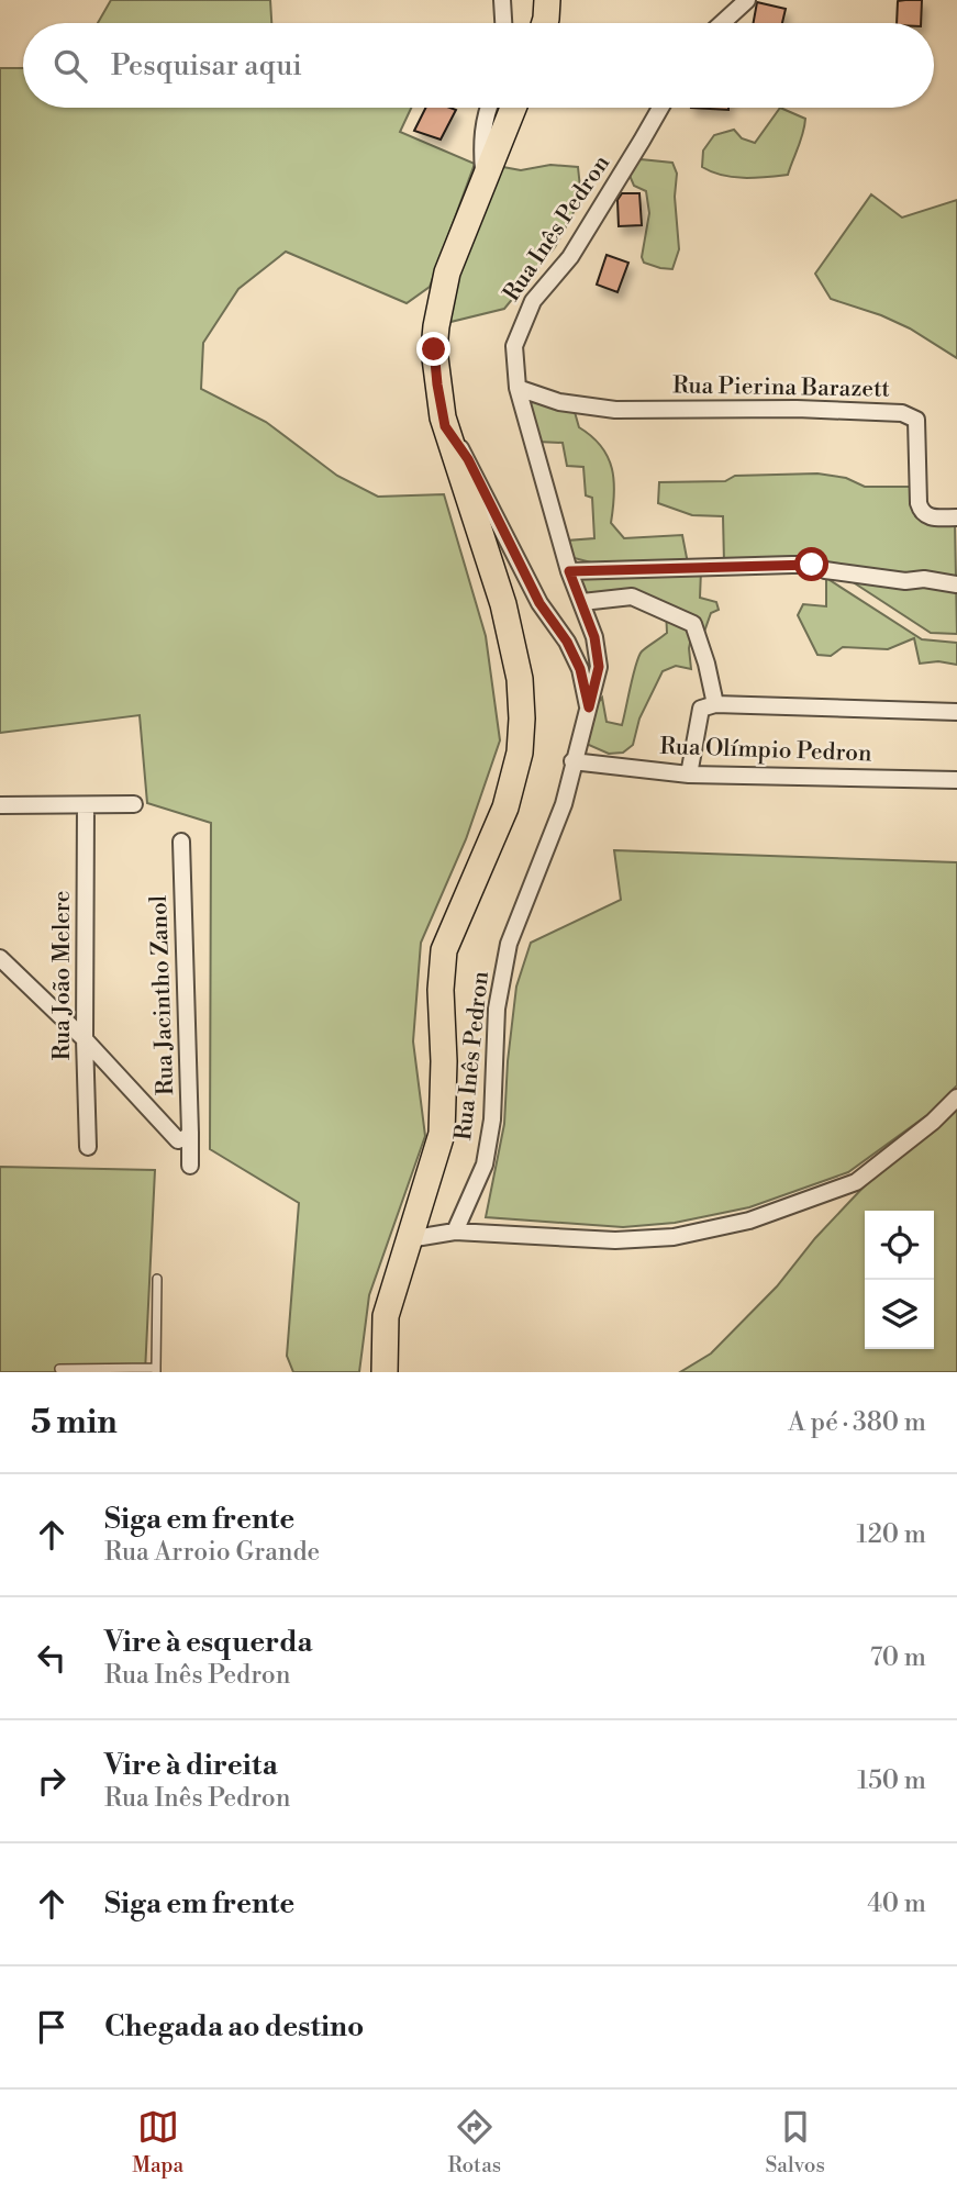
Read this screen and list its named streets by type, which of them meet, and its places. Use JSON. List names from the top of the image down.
{
  "streets": {
    "street": [
      "Rua Inês Pedron",
      "Rua Pierina Barazett",
      "Rua Olímpio Pedron",
      "Rua João Melere",
      "Rua Jacintho Zanol"
    ]
  },
  "crossings": [
    ["Rua Inês Pedron", "Rua Pierina Barazett"],
    ["Rua Inês Pedron", "Rua Olímpio Pedron"]
  ],
  "page": {
    "search": "Pesquisar aqui",
    "heading": ["5 min", "A pé · 380 m"],
    "list": [
      ["Siga em frente", "Rua Arroio Grande", "120 m"],
      ["Vire à esquerda", "Rua Inês Pedron", "70 m"],
      ["Vire à direita", "Rua Inês Pedron", "150 m"],
      ["Siga em frente", "40 m"],
      "Chegada ao destino"
    ],
    "nav": ["Mapa", "Rotas", "Salvos"]
  }
}
